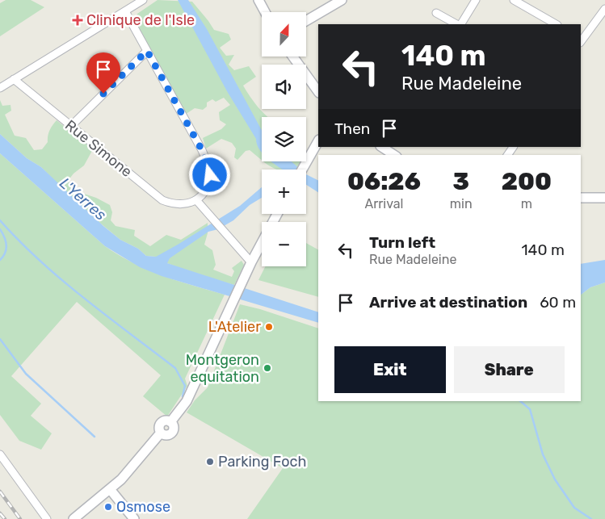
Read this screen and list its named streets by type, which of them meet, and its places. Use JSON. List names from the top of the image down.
{
  "streets": {
    "street": ["Rue Simone"]
  },
  "water": ["L'Yerres"],
  "places": {
    "health": ["Clinique de l'Isle"],
    "other": [
      "L'Atelier",
      "Montgeron equitation",
      "Parking Foch",
      "Osmose"
    ]
  },
  "north": "top",
  "page": {
    "map_buttons": ["+", "−"],
    "turn": ["140 m", "Rue Madeleine"],
    "then": "Then",
    "eta": [
      "06:26",
      "Arrival",
      "3",
      "min",
      "200",
      "m"
    ],
    "list": [
      {
        "name": "Turn left",
        "note": "Rue Madeleine",
        "value": "140 m"
      },
      {
        "name": "Arrive at destination",
        "value": "60 m"
      }
    ],
    "buttons": ["Exit", "Share"]
  }
}
